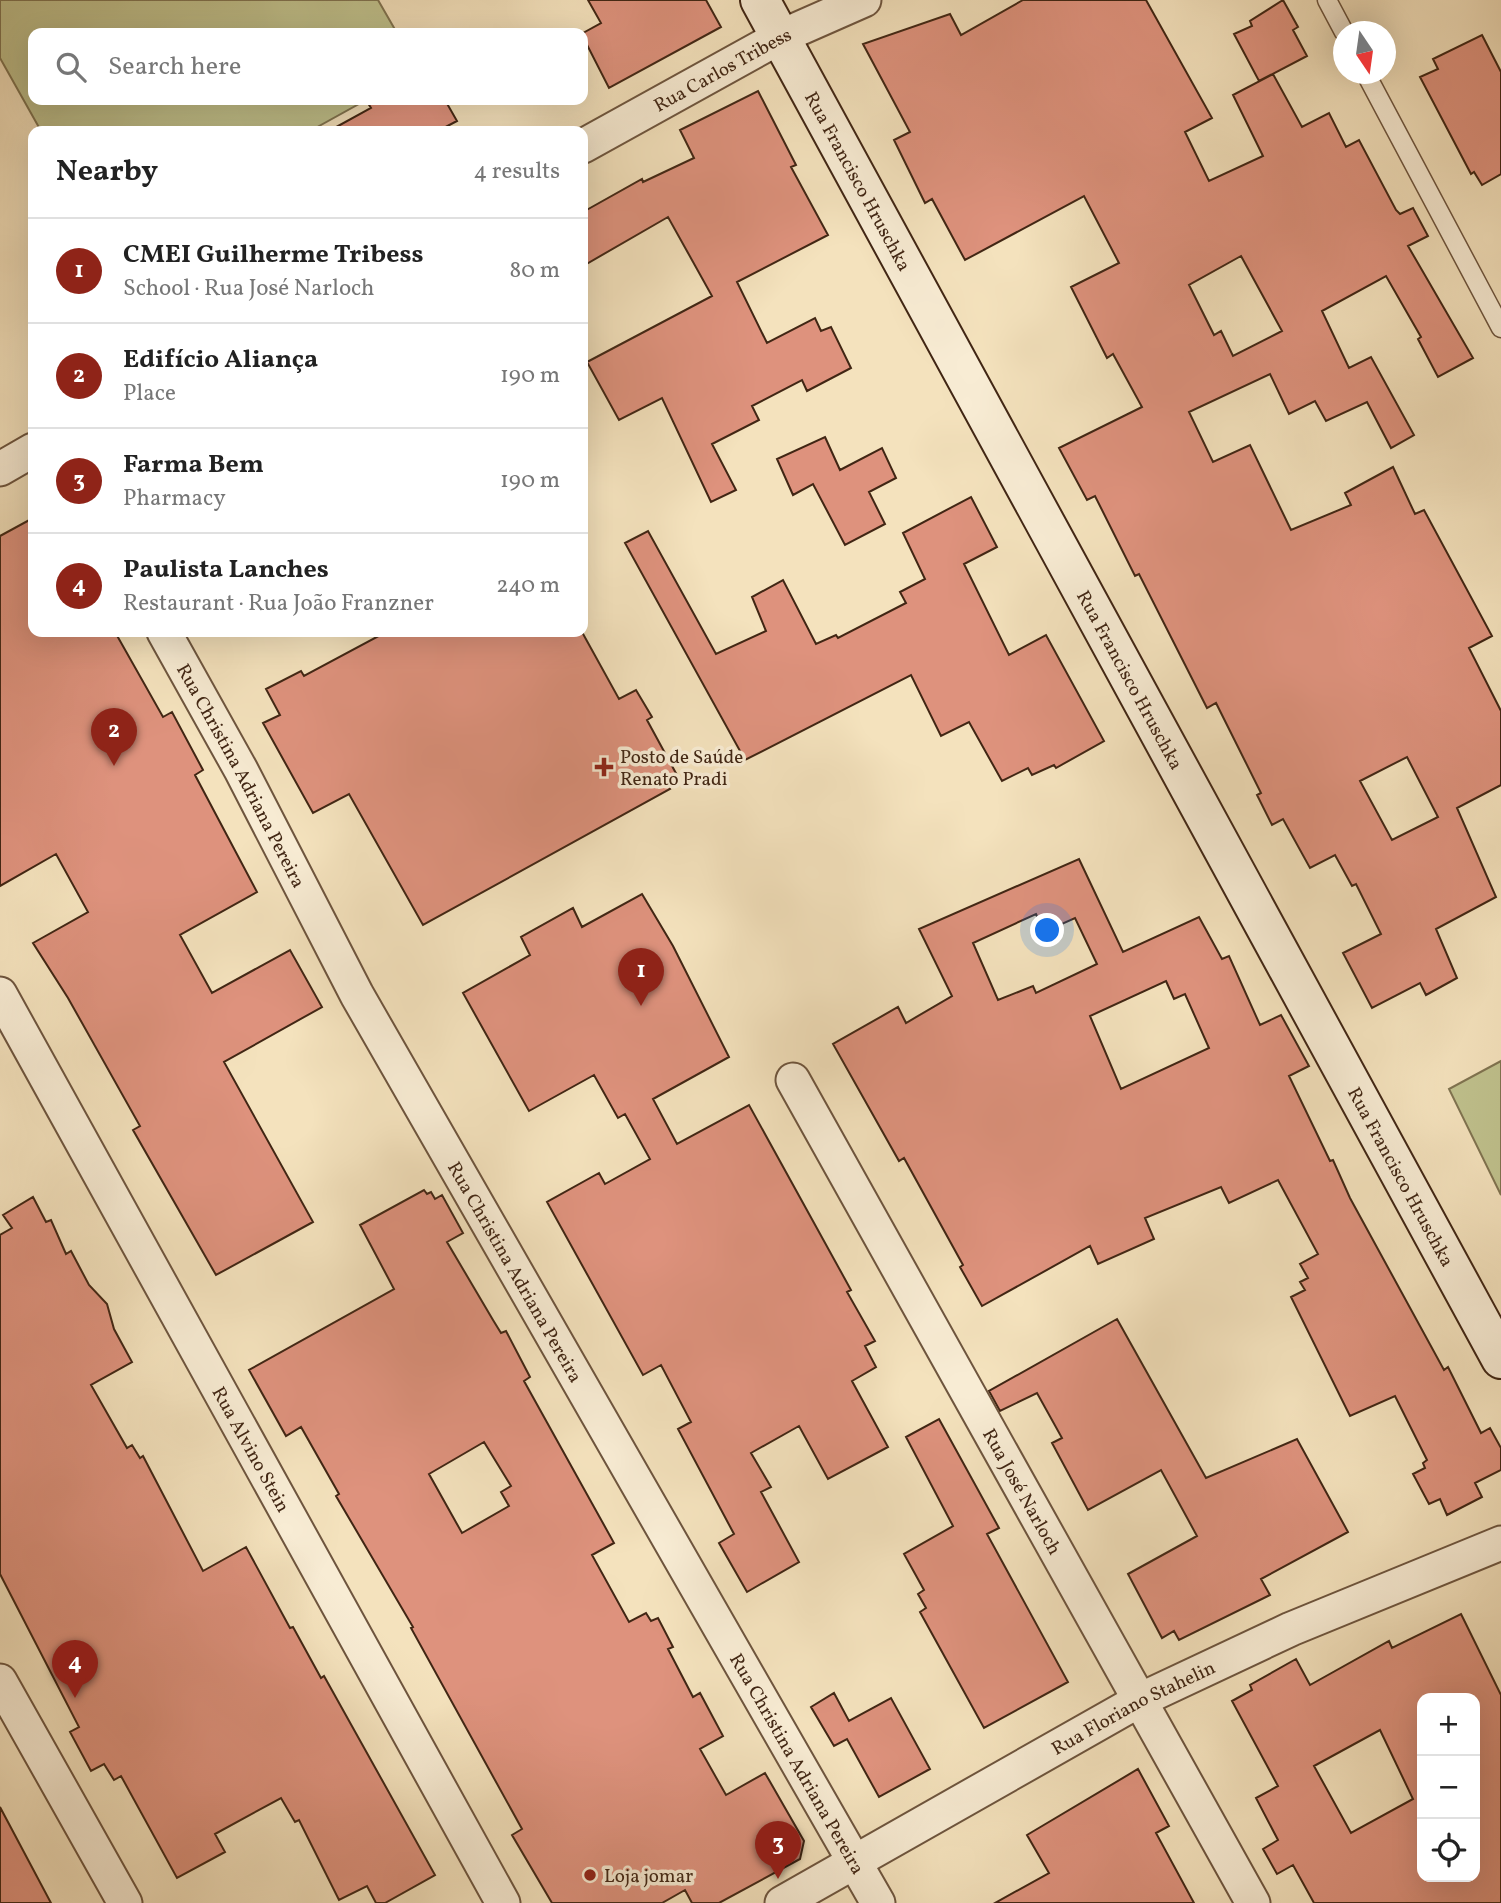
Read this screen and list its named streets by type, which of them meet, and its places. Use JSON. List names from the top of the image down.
{
  "streets": {
    "main road": ["Rua Francisco Hruschka"],
    "street": [
      "Rua Carlos Tribess",
      "Rua Christina Adriana Pereira",
      "Rua Alvino Stein",
      "Rua José Narloch",
      "Rua Floriano Stahelin"
    ]
  },
  "crossings": [
    ["Rua Carlos Tribess", "Rua Francisco Hruschka"],
    ["Rua Christina Adriana Pereira", "Rua Floriano Stahelin"],
    ["Rua José Narloch", "Rua Floriano Stahelin"]
  ],
  "places": {
    "health": ["Posto de Saúde Renato Pradi"],
    "other": ["Loja jomar"]
  },
  "north": "bottom",
  "page": {
    "search": "Search here",
    "heading": ["Nearby", "4 results"],
    "list": [
      {
        "mark": "1",
        "name": "CMEI Guilherme Tribess",
        "note": "School · Rua José Narloch",
        "value": "80 m"
      },
      {
        "mark": "2",
        "name": "Edifício Aliança",
        "note": "Place",
        "value": "190 m"
      },
      {
        "mark": "3",
        "name": "Farma Bem",
        "note": "Pharmacy",
        "value": "190 m"
      },
      {
        "mark": "4",
        "name": "Paulista Lanches",
        "note": "Restaurant · Rua João Franzner",
        "value": "240 m"
      }
    ],
    "pins": [
      "2",
      "1",
      "4",
      "3"
    ],
    "map_buttons": ["+", "−"]
  }
}
